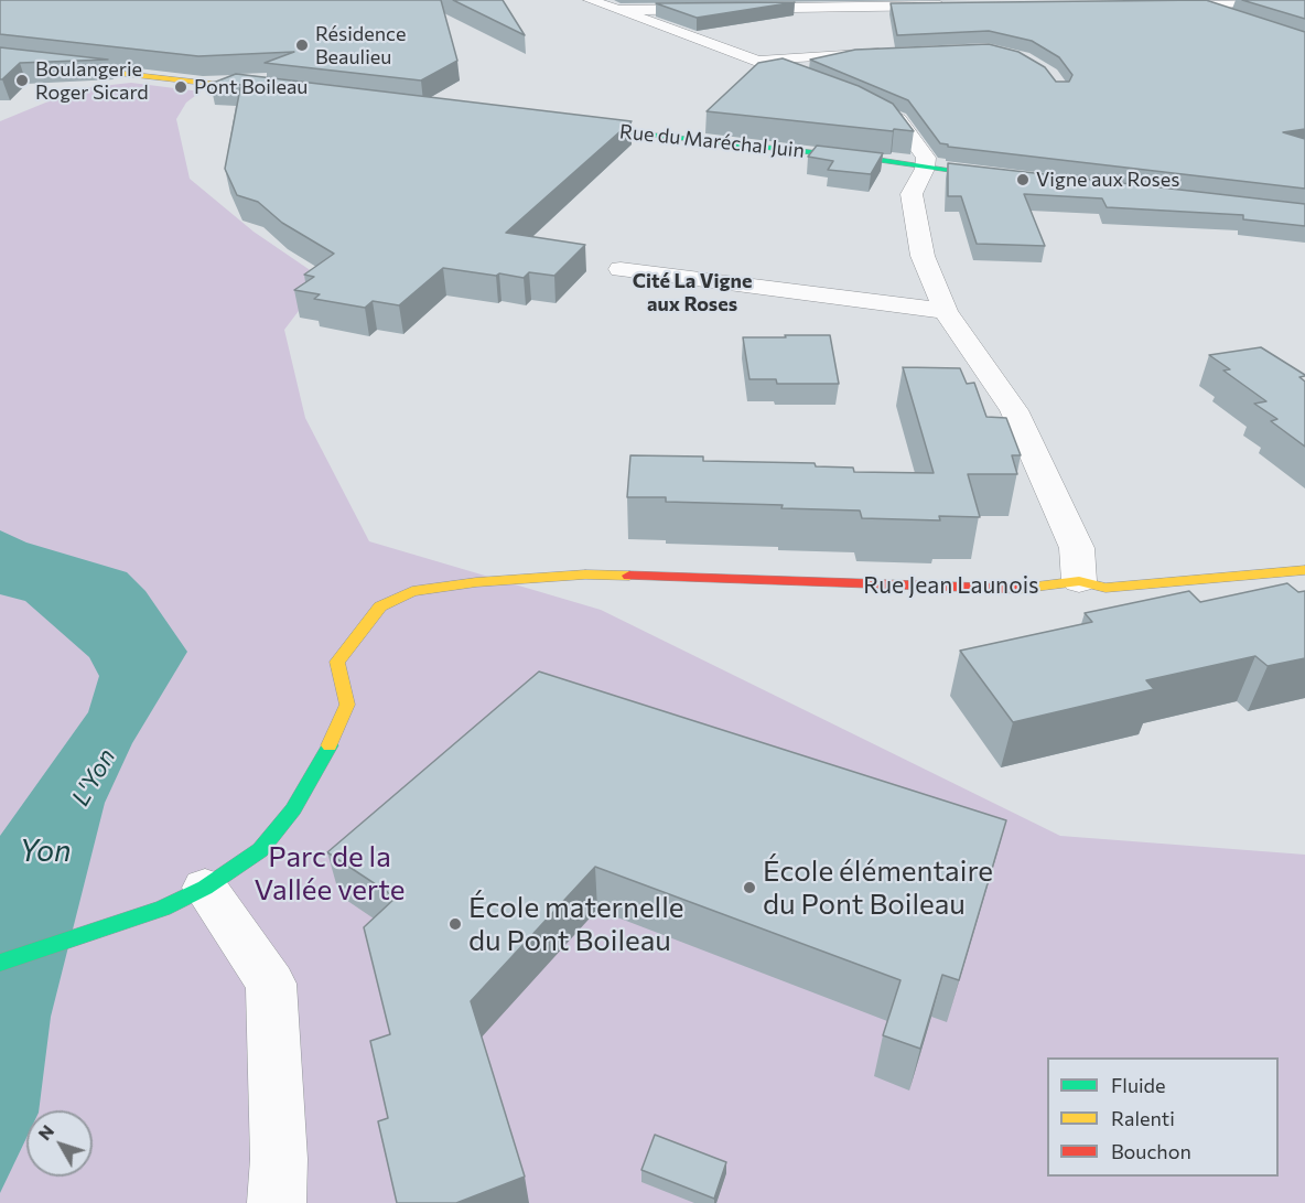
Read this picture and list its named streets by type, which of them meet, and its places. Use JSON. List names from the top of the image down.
{
  "streets": {
    "main road": ["Rue du Maréchal Juin", "Rue Jean Launois"]
  },
  "districts": ["Cité La Vigne aux Roses"],
  "water": ["L'Yon", "Yon"],
  "parks": ["Parc de la Vallée verte"],
  "places": [
    "Résidence Beaulieu",
    "Boulangerie Roger Sicard",
    "Pont Boileau",
    "Vigne aux Roses",
    "École élémentaire du Pont Boileau",
    "École maternelle du Pont Boileau"
  ],
  "legend": ["Fluide", "Ralenti", "Bouchon"],
  "north": "top left"
}
